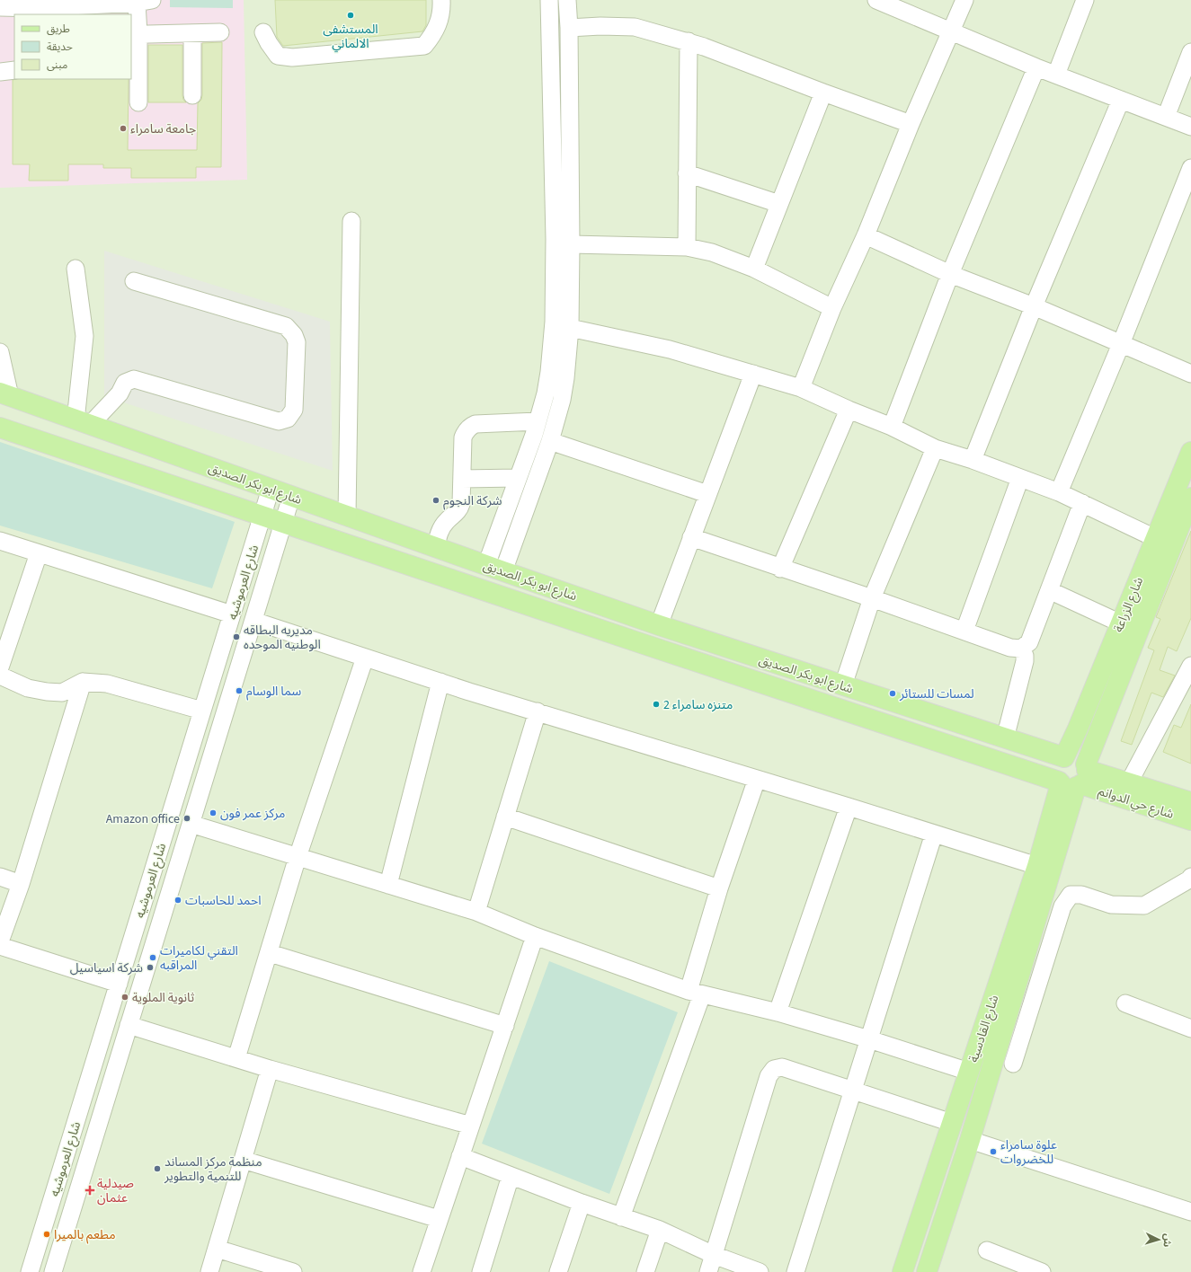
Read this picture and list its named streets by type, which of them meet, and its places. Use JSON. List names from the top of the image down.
{
  "streets": {
    "main road": [
      "شارع ابو بكر الصديق",
      "شارع الزراعة",
      "شارع حي الدوانم",
      "شارع القادسية"
    ],
    "street": ["شارع العرموشيه"]
  },
  "crossings": [
    ["شارع ابو بكر الصديق", "شارع العرموشيه"],
    ["شارع ابو بكر الصديق", "شارع الزراعة"],
    ["شارع ابو بكر الصديق", "شارع حي الدوانم"],
    ["شارع ابو بكر الصديق", "شارع القادسية"],
    ["شارع الزراعة", "شارع حي الدوانم"],
    ["شارع الزراعة", "شارع القادسية"],
    ["شارع حي الدوانم", "شارع القادسية"]
  ],
  "places": {
    "other": [
      "المستشفى الالماني",
      "جامعة سامراء",
      "شركة النجوم",
      "مديريه البطاقه الوطنيه الموحده",
      "سما الوسام",
      "لمسات للستائر",
      "متنزه سامراء 2",
      "مركز عمر فون",
      "Amazon office",
      "احمد للحاسبات",
      "التقني لكاميرات المراقبه",
      "شركة اسياسيل",
      "ثانوية الملوية",
      "علوة سامراء للخضروات",
      "منظمة مركز المساند للتنمية والتطوير",
      "مطعم بالميرا"
    ],
    "health": ["صيدلية عثمان"]
  },
  "legend": ["طريق", "حديقة", "مبنى"],
  "north": "right"
}
